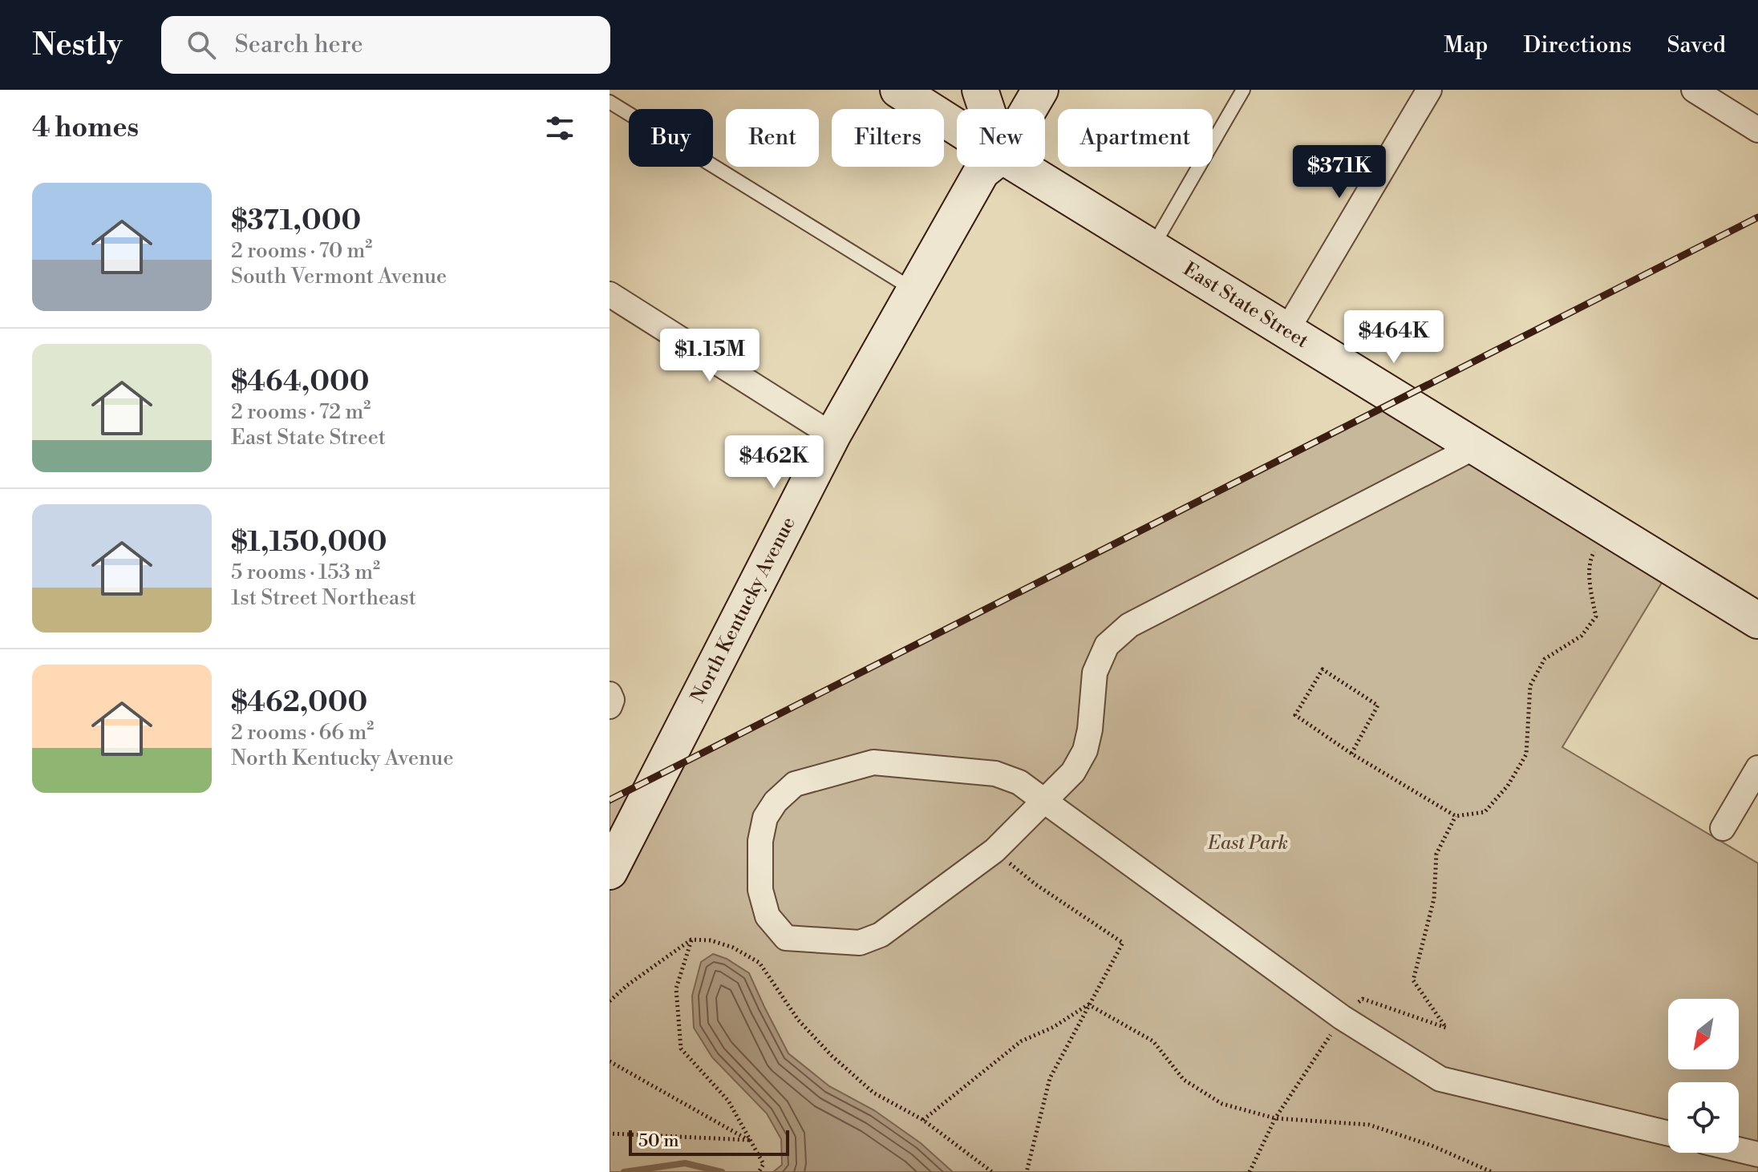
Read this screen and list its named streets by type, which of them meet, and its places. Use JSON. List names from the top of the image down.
{
  "streets": {
    "main road": ["East State Street", "North Kentucky Avenue"]
  },
  "parks": ["East Park"],
  "scale_bar": "50 m",
  "north": "bottom left",
  "page": {
    "header": "Nestly",
    "search": "Search here",
    "nav": ["Map", "Directions", "Saved"],
    "heading": "4 homes",
    "chip": [
      "Buy",
      "Rent",
      "Filters",
      "New",
      "Apartment"
    ],
    "price": [
      "$371K",
      "$464K",
      "$1.15M",
      "$462K"
    ],
    "list": [
      {
        "name": "$371,000",
        "note": "2 rooms · 70 m² · South Vermont Avenue"
      },
      {
        "name": "$464,000",
        "note": "2 rooms · 72 m² · East State Street"
      },
      {
        "name": "$1,150,000",
        "note": "5 rooms · 153 m² · 1st Street Northeast"
      },
      {
        "name": "$462,000",
        "note": "2 rooms · 66 m² · North Kentucky Avenue"
      }
    ],
    "scale": "50 m"
  }
}
